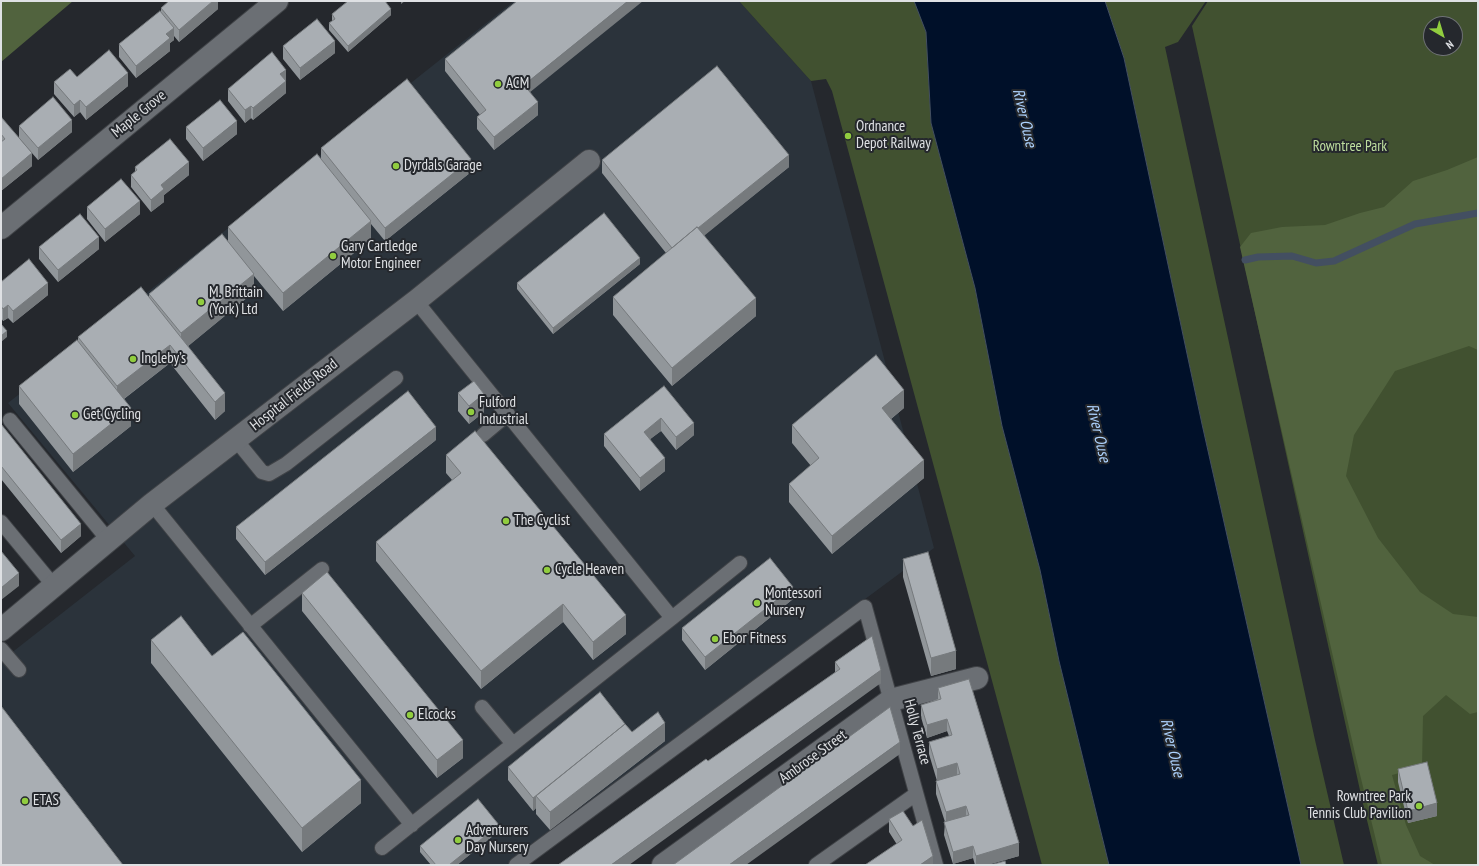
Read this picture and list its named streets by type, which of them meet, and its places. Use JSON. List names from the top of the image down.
{
  "streets": {
    "street": ["Maple Grove", "Hospital Fields Road", "Ambrose Street"],
    "lane": ["Holly Terrace"]
  },
  "crossings": [
    ["Holly Terrace", "Ambrose Street"]
  ],
  "water": ["River Ouse"],
  "parks": ["Rowntree Park"],
  "places": [
    "ACM",
    "Ordnance Depot Railway",
    "Dyrdals Garage",
    "Gary Cartledge Motor Engineer",
    "M. Brittain (York) Ltd",
    "Ingleby’s",
    "Fulford Industrial",
    "Get Cycling",
    "The Cyclist",
    "Cycle Heaven",
    "Montessori Nursery",
    "Ebor Fitness",
    "Elcocks",
    "ETAS",
    "Rowntree Park Tennis Club Pavilion",
    "Adventurers Day Nursery"
  ],
  "north": "bottom right"
}
